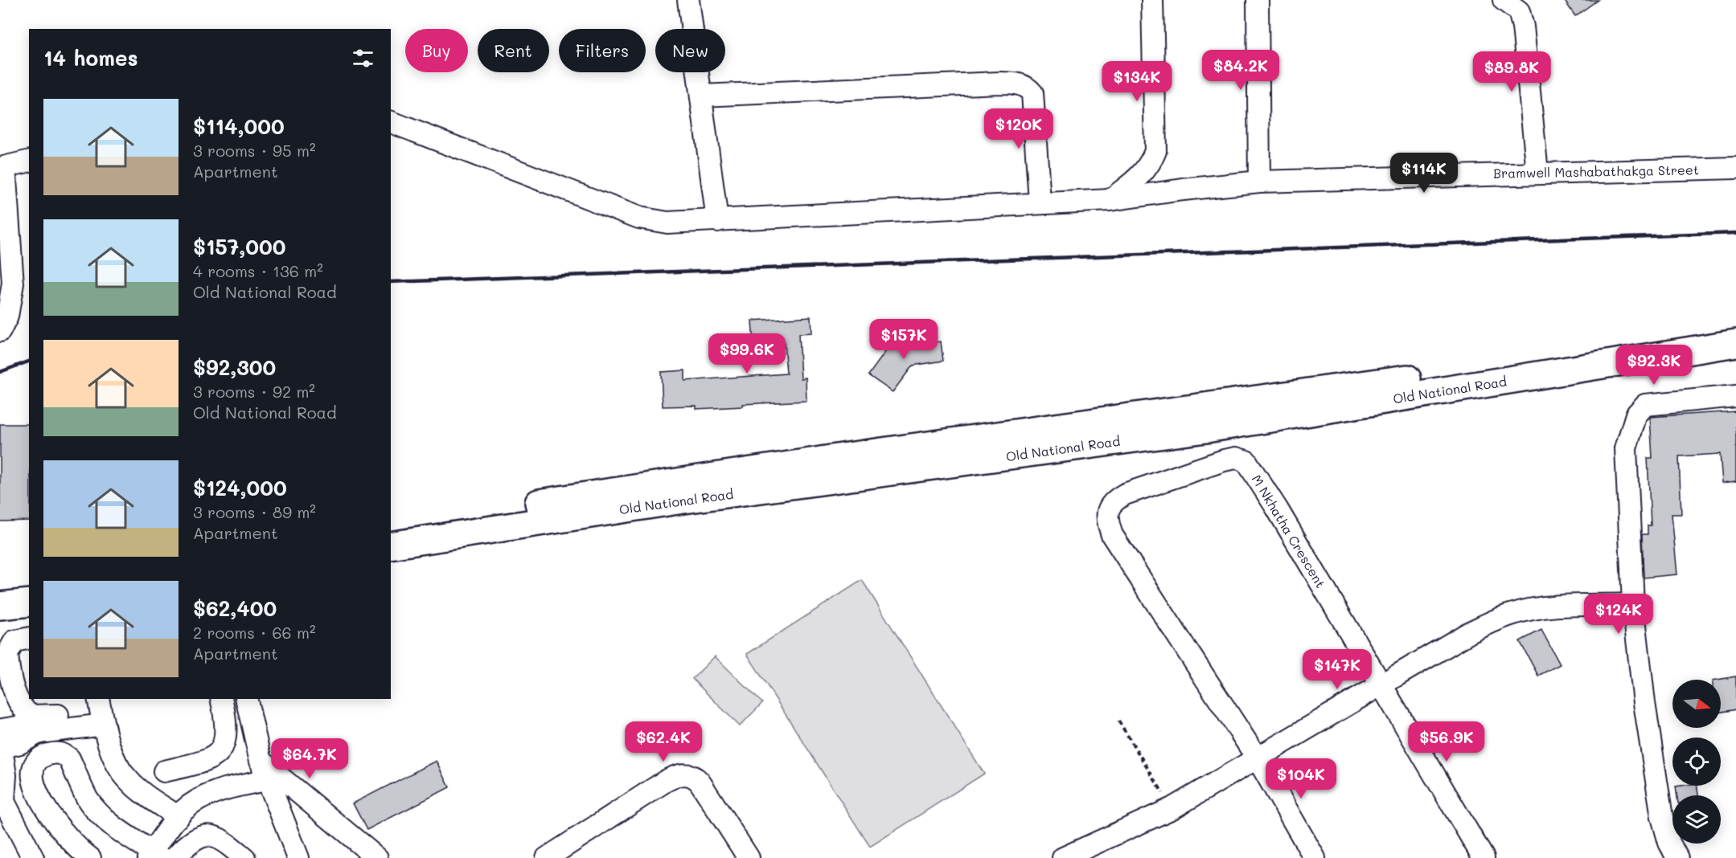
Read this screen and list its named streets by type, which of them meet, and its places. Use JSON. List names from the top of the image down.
{
  "streets": {
    "main road": ["Old National Road"],
    "street": ["Bramwell Mashabathakga Street", "M Nkhatha Crescent"]
  },
  "north": "right",
  "page": {
    "chip": [
      "Buy",
      "Rent",
      "Filters",
      "New"
    ],
    "heading": "14 homes",
    "price": [
      "$84.2K",
      "$89.8K",
      "$134K",
      "$120K",
      "$114K",
      "$157K",
      "$99.6K",
      "$92.3K",
      "$124K",
      "$147K",
      "$62.4K",
      "$56.9K",
      "$64.7K",
      "$104K"
    ],
    "list": [
      {
        "name": "$114,000",
        "note": "3 rooms · 95 m² · Apartment"
      },
      {
        "name": "$157,000",
        "note": "4 rooms · 136 m² · Old National Road"
      },
      {
        "name": "$92,300",
        "note": "3 rooms · 92 m² · Old National Road"
      },
      {
        "name": "$124,000",
        "note": "3 rooms · 89 m² · Apartment"
      },
      {
        "name": "$62,400",
        "note": "2 rooms · 66 m² · Apartment"
      }
    ]
  }
}
